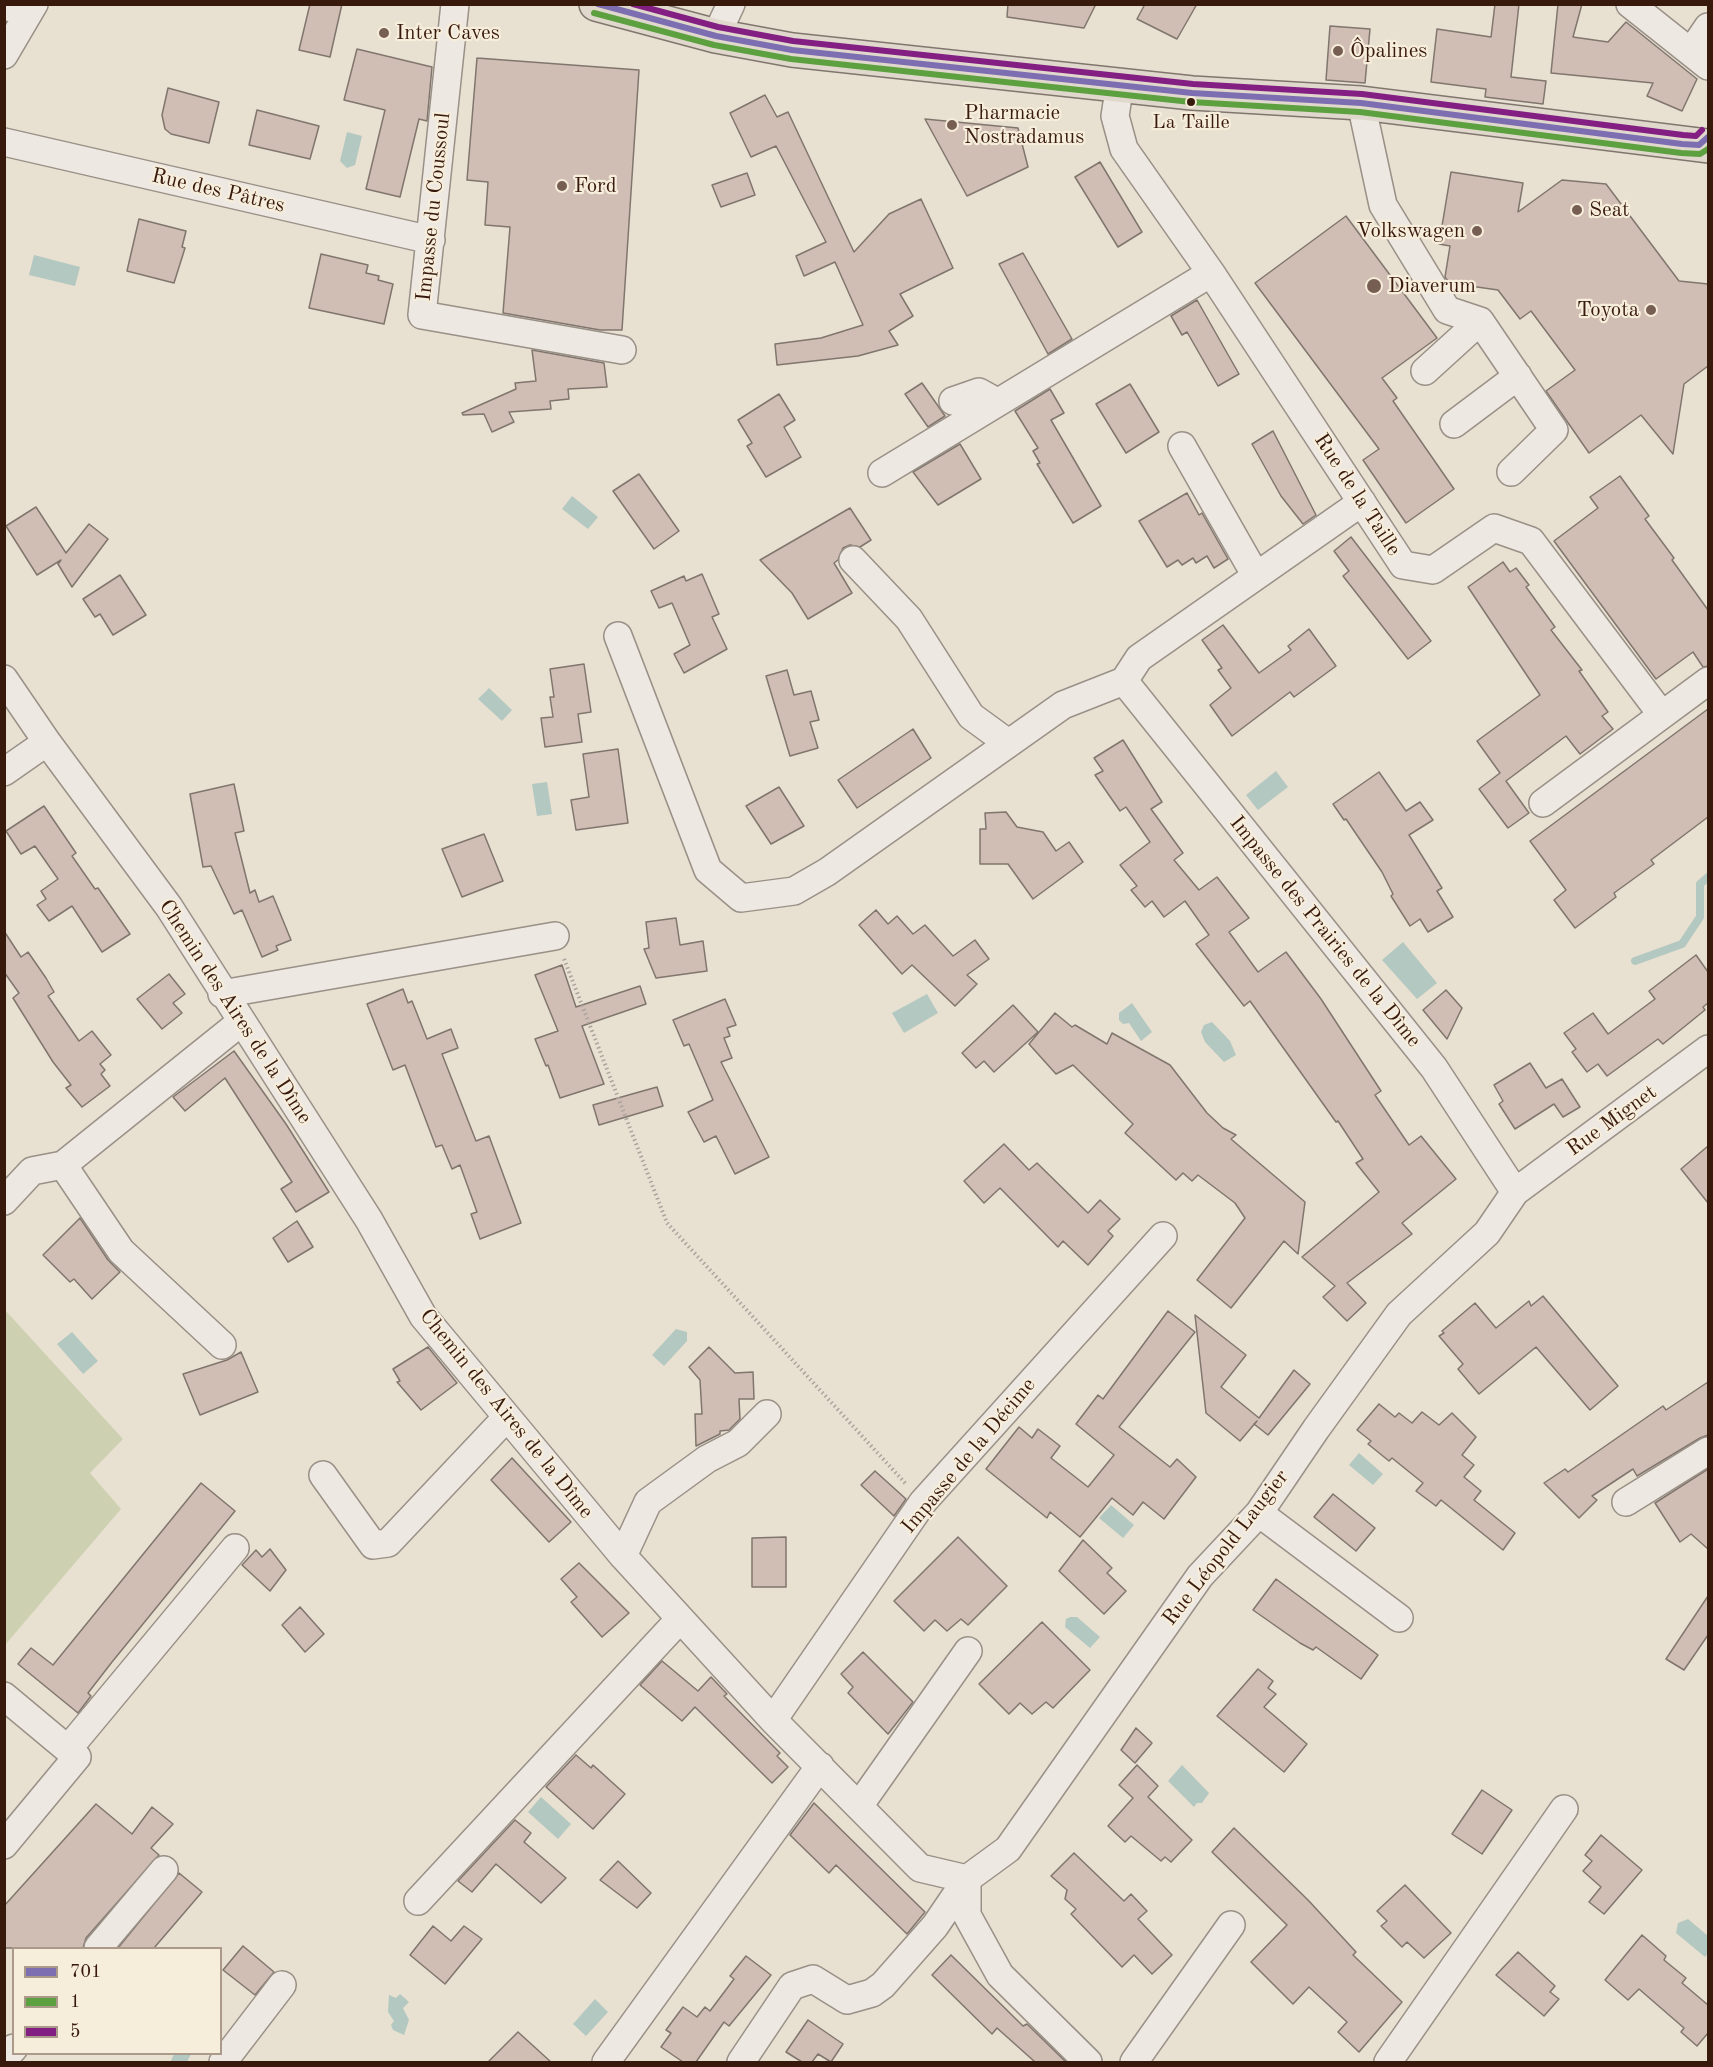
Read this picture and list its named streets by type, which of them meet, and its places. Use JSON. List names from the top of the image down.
{
  "streets": {
    "street": [
      "Rue des Pâtres",
      "Impasse du Coussoul",
      "Rue de la Taille",
      "Impasse des Prairies de la Dîme",
      "Chemin des Aires de la Dîme",
      "Rue Mignet",
      "Impasse de la Décime",
      "Rue Léopold Laugier"
    ]
  },
  "crossings": [
    ["Rue des Pâtres", "Impasse du Coussoul"],
    ["Impasse des Prairies de la Dîme", "Rue Mignet"],
    ["Impasse des Prairies de la Dîme", "Rue Léopold Laugier"],
    ["Chemin des Aires de la Dîme", "Impasse de la Décime"],
    ["Chemin des Aires de la Dîme", "Rue Léopold Laugier"],
    ["Rue Mignet", "Rue Léopold Laugier"]
  ],
  "places": [
    "Inter Caves",
    "Ôpalines",
    "La Taille",
    "Pharmacie Nostradamus",
    "Ford",
    "Seat",
    "Volkswagen",
    "Diaverum",
    "Toyota"
  ],
  "lines": ["transit line 701", "transit line 5", "transit line 1"],
  "legend": ["701", "1", "5"]
}
